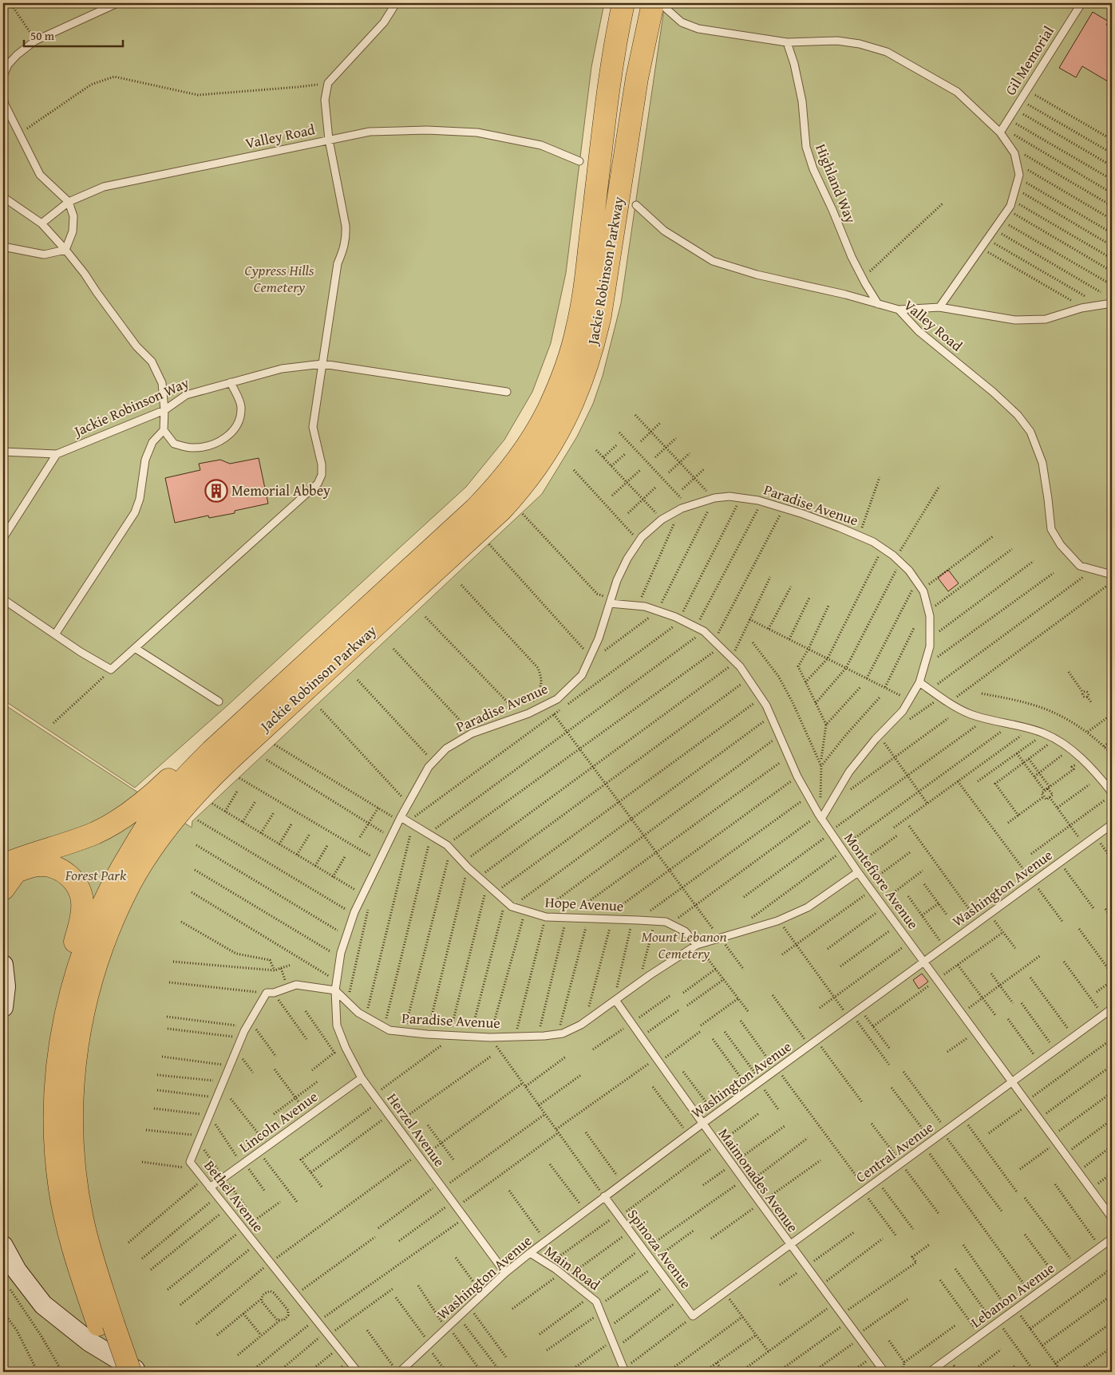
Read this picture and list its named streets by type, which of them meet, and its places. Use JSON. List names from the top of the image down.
{
  "streets": {
    "highway": ["Jackie Robinson Parkway"],
    "lane": [
      "Gil Memorial",
      "Valley Road",
      "Highland Way",
      "Jackie Robinson Way",
      "Paradise Avenue",
      "Montefiore Avenue",
      "Washington Avenue",
      "Hope Avenue",
      "Lincoln Avenue",
      "Herzel Avenue",
      "Central Avenue",
      "Maimonades Avenue",
      "Bethel Avenue",
      "Spinoza Avenue",
      "Main Road",
      "Lebanon Avenue"
    ]
  },
  "crossings": [
    ["Valley Road", "Highland Way"],
    ["Paradise Avenue", "Montefiore Avenue"],
    ["Paradise Avenue", "Hope Avenue"],
    ["Paradise Avenue", "Herzel Avenue"],
    ["Paradise Avenue", "Maimonades Avenue"],
    ["Montefiore Avenue", "Washington Avenue"],
    ["Montefiore Avenue", "Central Avenue"],
    ["Washington Avenue", "Herzel Avenue"],
    ["Washington Avenue", "Maimonades Avenue"],
    ["Washington Avenue", "Spinoza Avenue"],
    ["Washington Avenue", "Main Road"],
    ["Lincoln Avenue", "Herzel Avenue"],
    ["Lincoln Avenue", "Bethel Avenue"],
    ["Central Avenue", "Maimonades Avenue"],
    ["Central Avenue", "Spinoza Avenue"]
  ],
  "parks": ["Cypress Hills Cemetery", "Forest Park", "Mount Lebanon Cemetery"],
  "places": {
    "building": ["Memorial Abbey"]
  },
  "scale_bar": "50 m"
}
